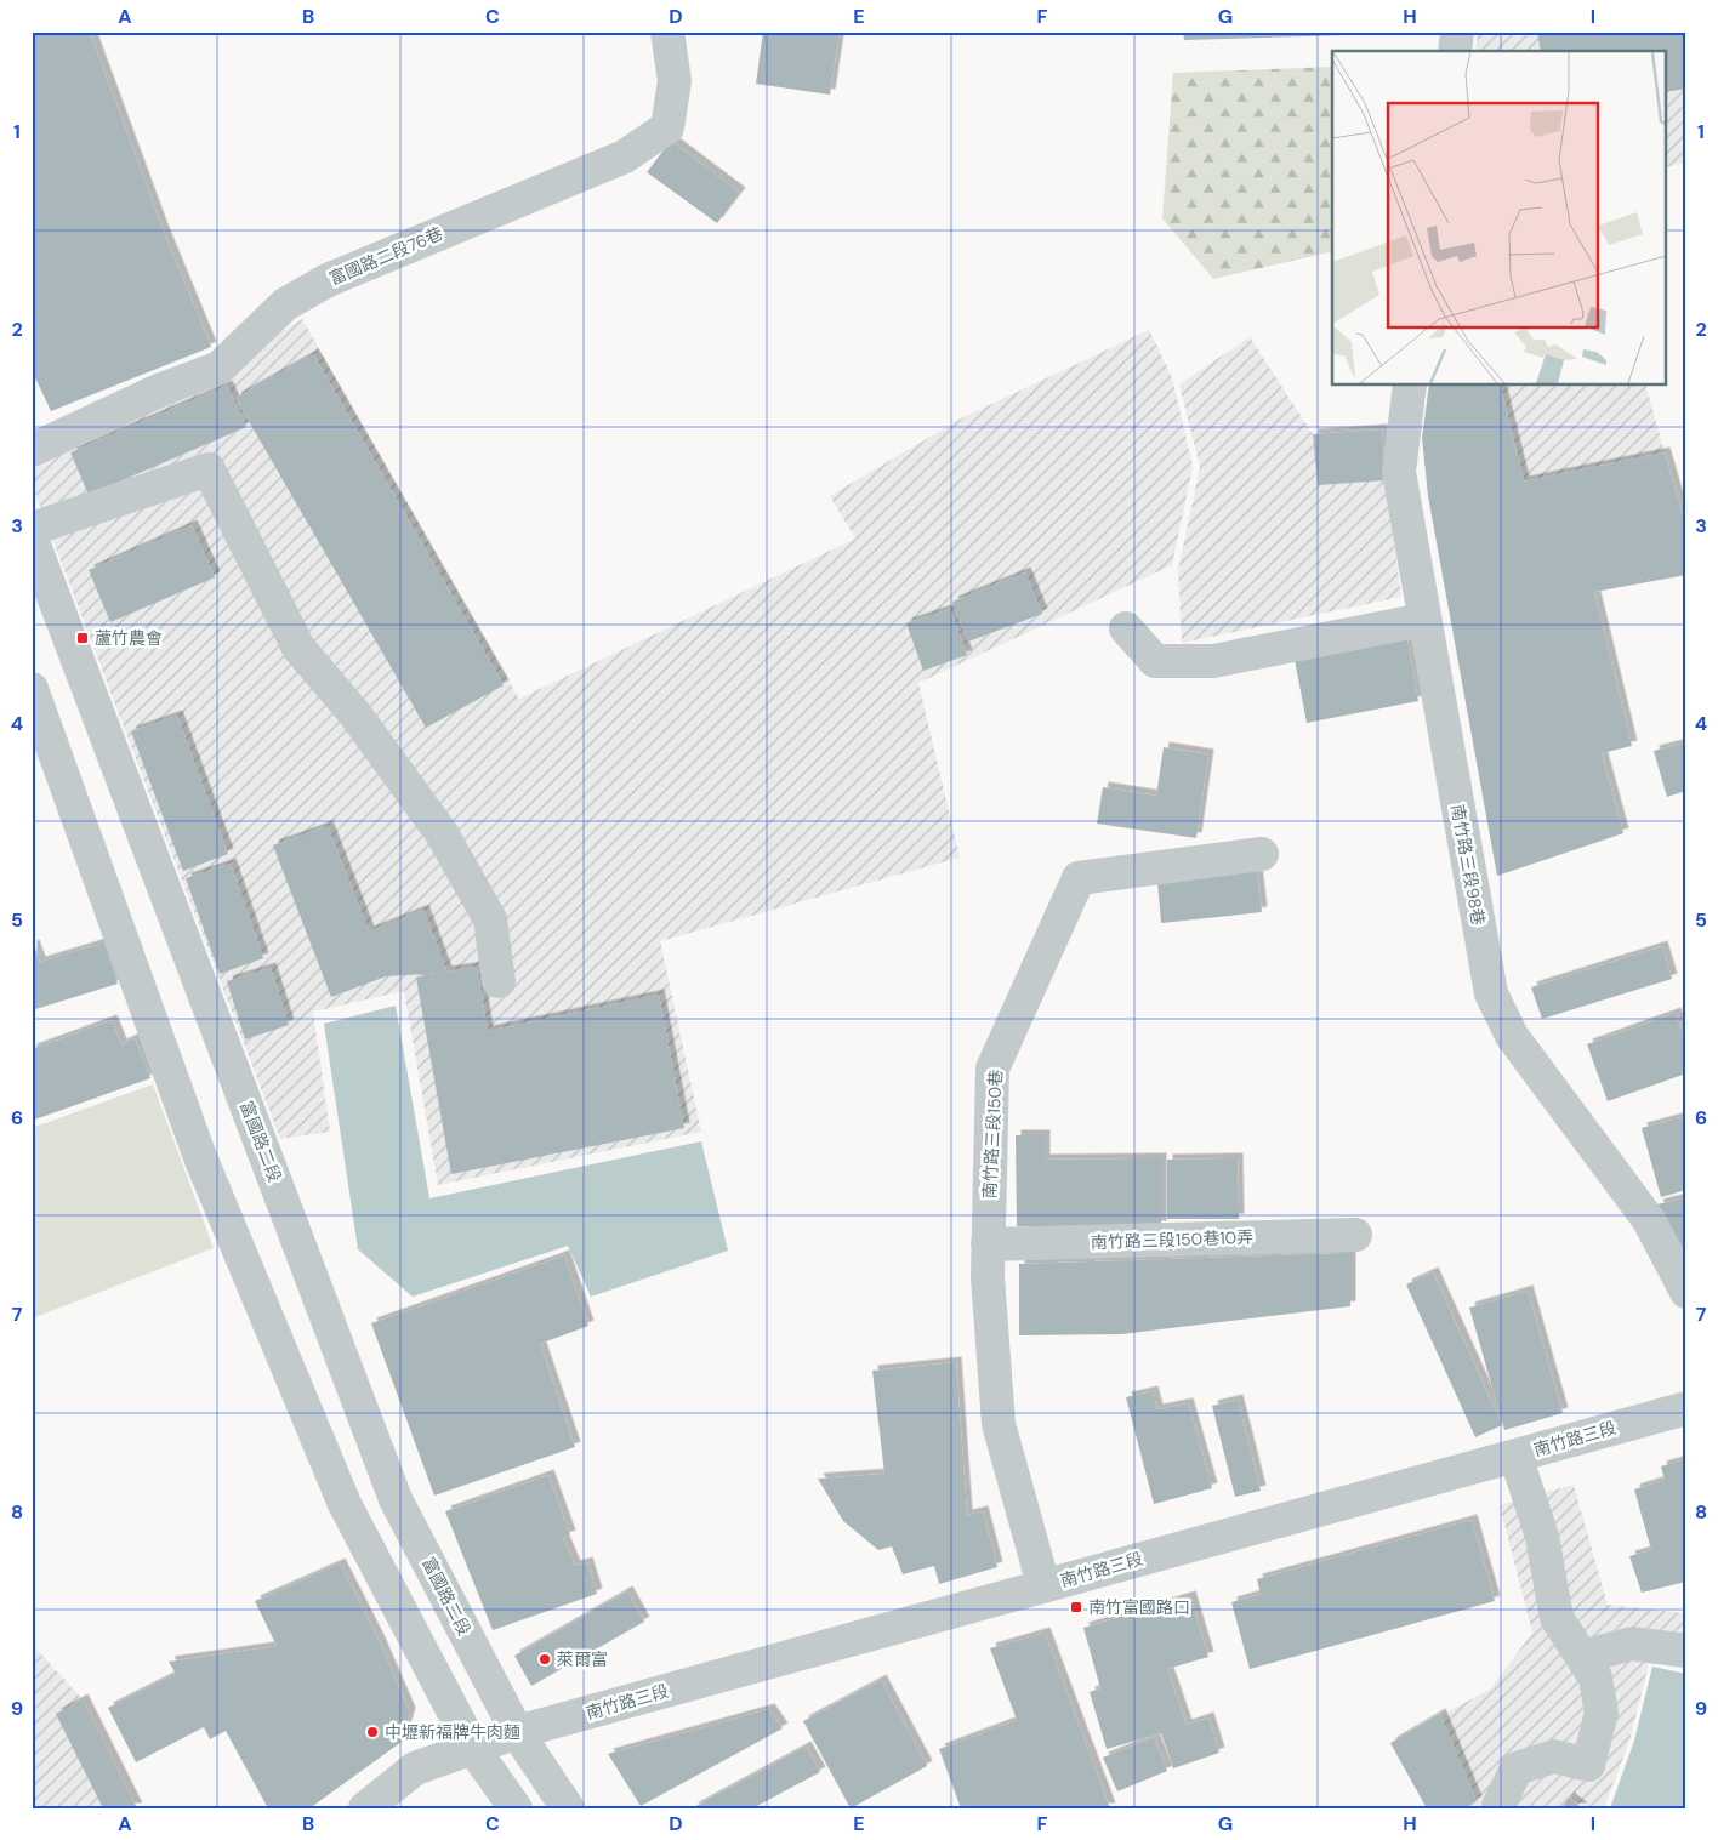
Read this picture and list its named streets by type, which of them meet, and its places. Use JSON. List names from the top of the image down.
{
  "streets": {
    "street": [
      "富國路二段76巷",
      "南竹路三段98巷",
      "南竹路三段150巷",
      "富國路二段",
      "南竹路三段150巷10弄",
      "南竹路三段"
    ]
  },
  "crossings": [
    ["南竹路三段150巷", "南竹路三段150巷10弄"],
    ["南竹路三段150巷", "南竹路三段"],
    ["富國路二段", "南竹路三段"]
  ],
  "places": {
    "transit": ["蘆竹農會", "南竹富國路口"],
    "other": ["萊爾富", "中壢新福牌牛肉麵"]
  },
  "grid": {
    "columns": [
      "A",
      "B",
      "C",
      "D",
      "E",
      "F",
      "G",
      "H",
      "I"
    ],
    "rows": [
      "1",
      "2",
      "3",
      "4",
      "5",
      "6",
      "7",
      "8",
      "9"
    ]
  }
}
